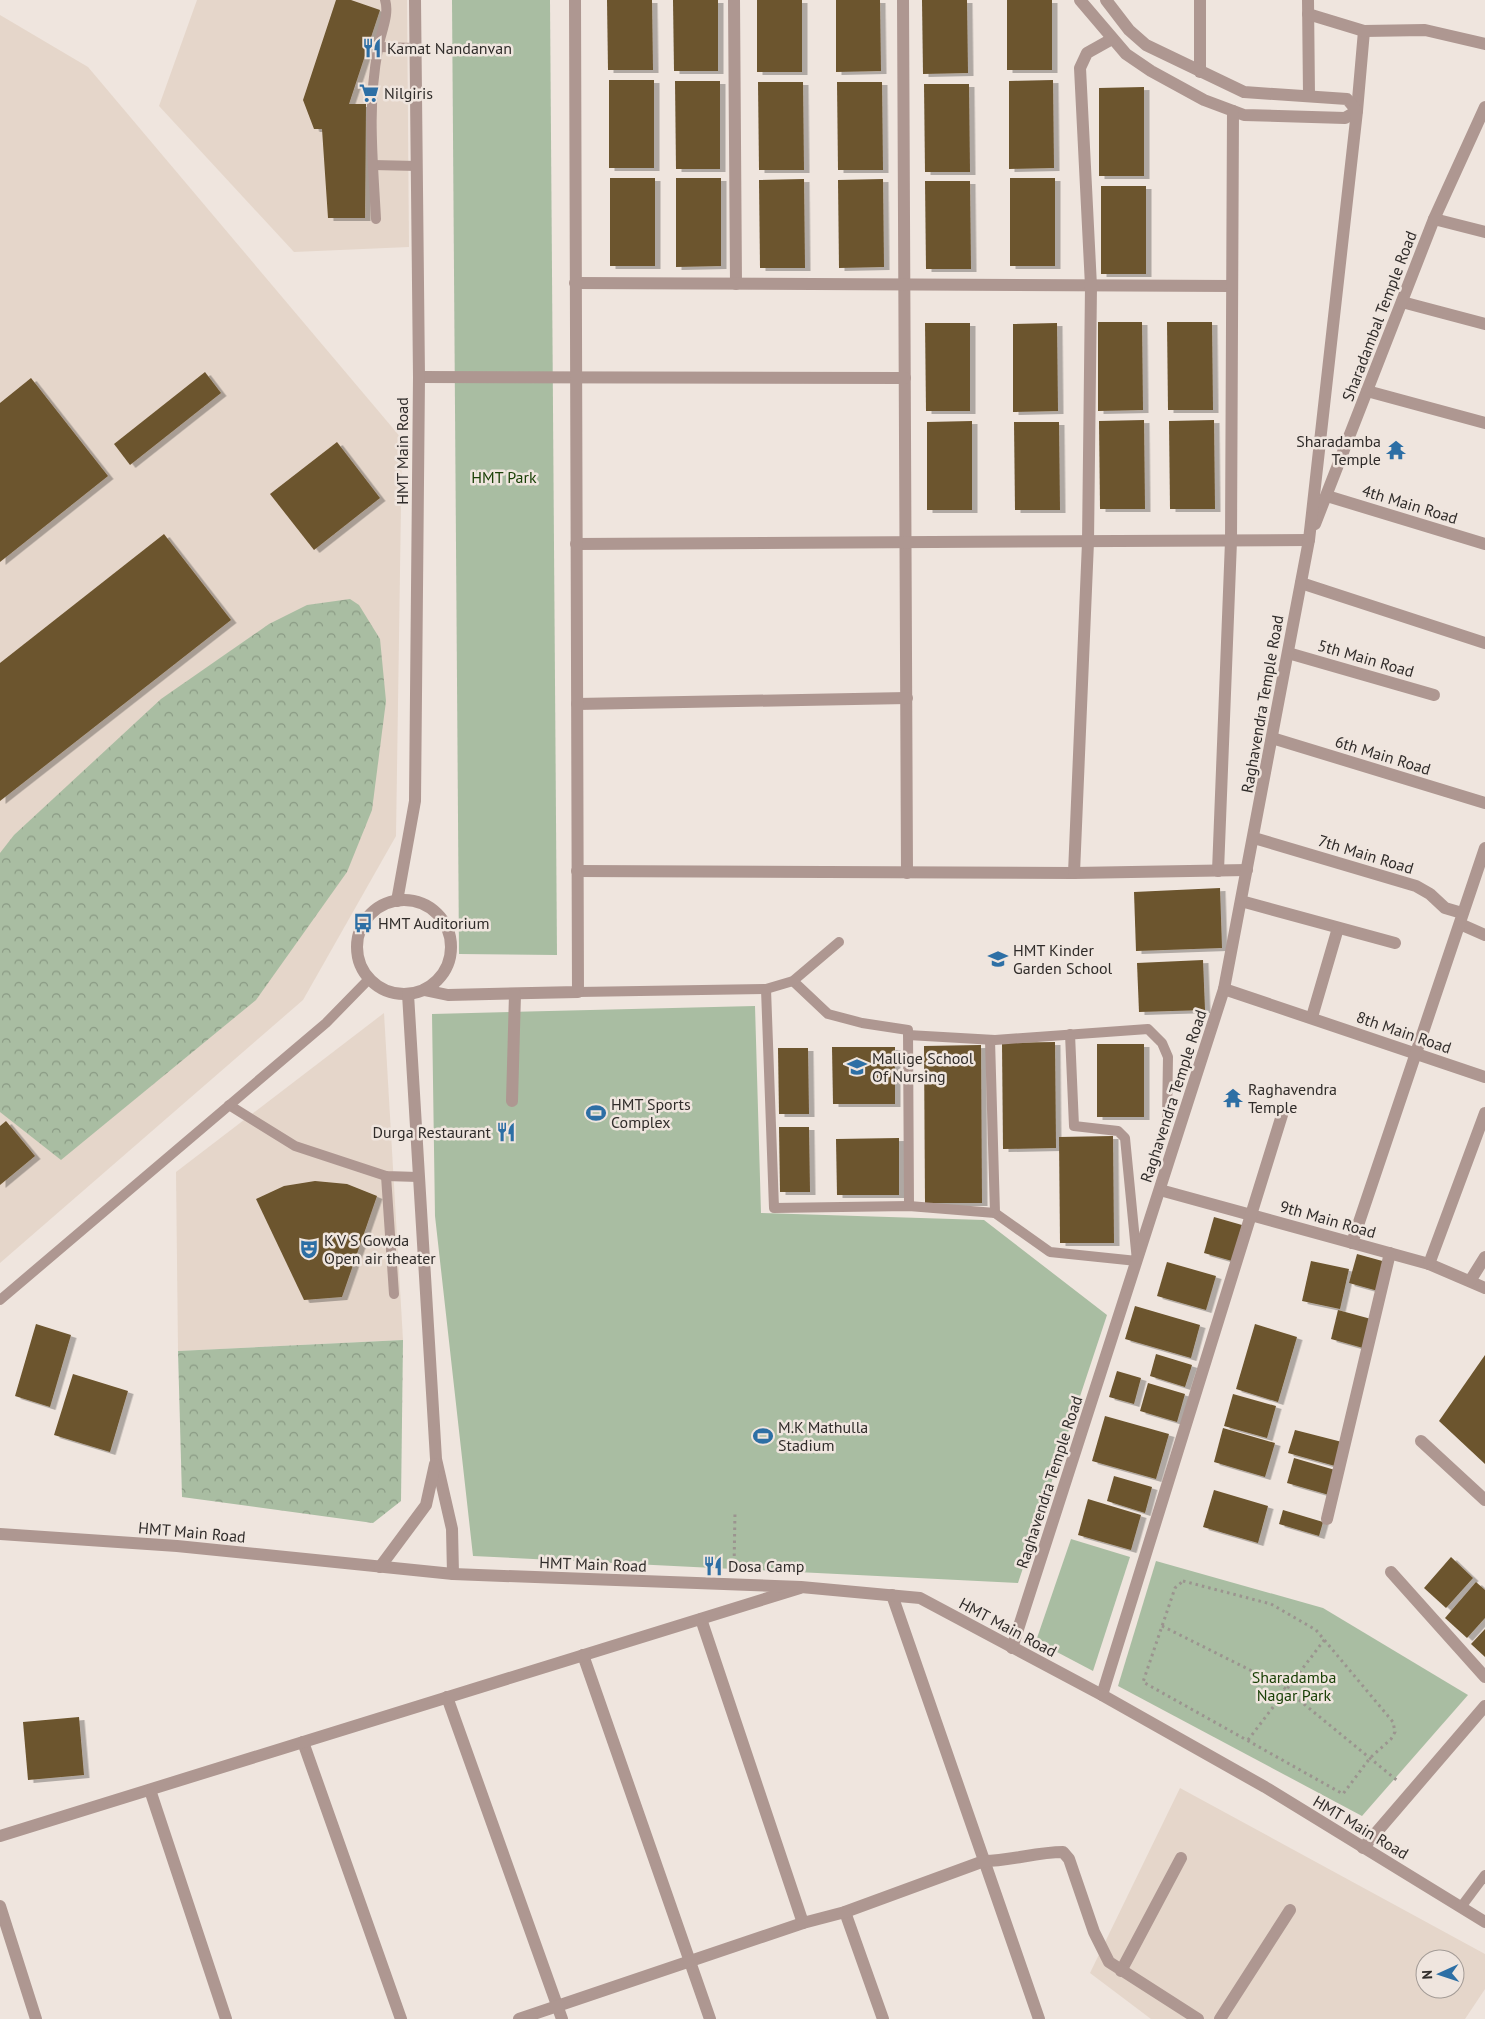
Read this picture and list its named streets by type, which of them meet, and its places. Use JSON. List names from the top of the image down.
{
  "streets": {
    "street": [
      "Sharadambal Temple Road",
      "HMT Main Road",
      "4th Main Road",
      "5th Main Road",
      "Raghavendra Temple Road",
      "6th Main Road",
      "7th Main Road",
      "8th Main Road",
      "9th Main Road"
    ]
  },
  "crossings": [
    ["Sharadambal Temple Road", "4th Main Road"],
    ["Sharadambal Temple Road", "Raghavendra Temple Road"],
    ["HMT Main Road", "Raghavendra Temple Road"],
    ["5th Main Road", "Raghavendra Temple Road"],
    ["Raghavendra Temple Road", "6th Main Road"],
    ["Raghavendra Temple Road", "7th Main Road"],
    ["Raghavendra Temple Road", "8th Main Road"],
    ["Raghavendra Temple Road", "9th Main Road"]
  ],
  "parks": ["HMT Park", "Sharadamba Nagar Park"],
  "places": {
    "restaurant": ["Kamat Nandanvan", "Durga Restaurant", "Dosa Camp"],
    "supermarket": ["Nilgiris"],
    "temple": ["Sharadamba Temple", "Raghavendra Temple"],
    "bus stop": ["HMT Auditorium"],
    "school or university": ["HMT Kinder Garden School", "Mallige School Of Nursing"],
    "sports": ["HMT Sports Complex", "M.K Mathulla Stadium"],
    "theatre": ["K V S Gowda Open air theater"]
  },
  "north": "left"
}
